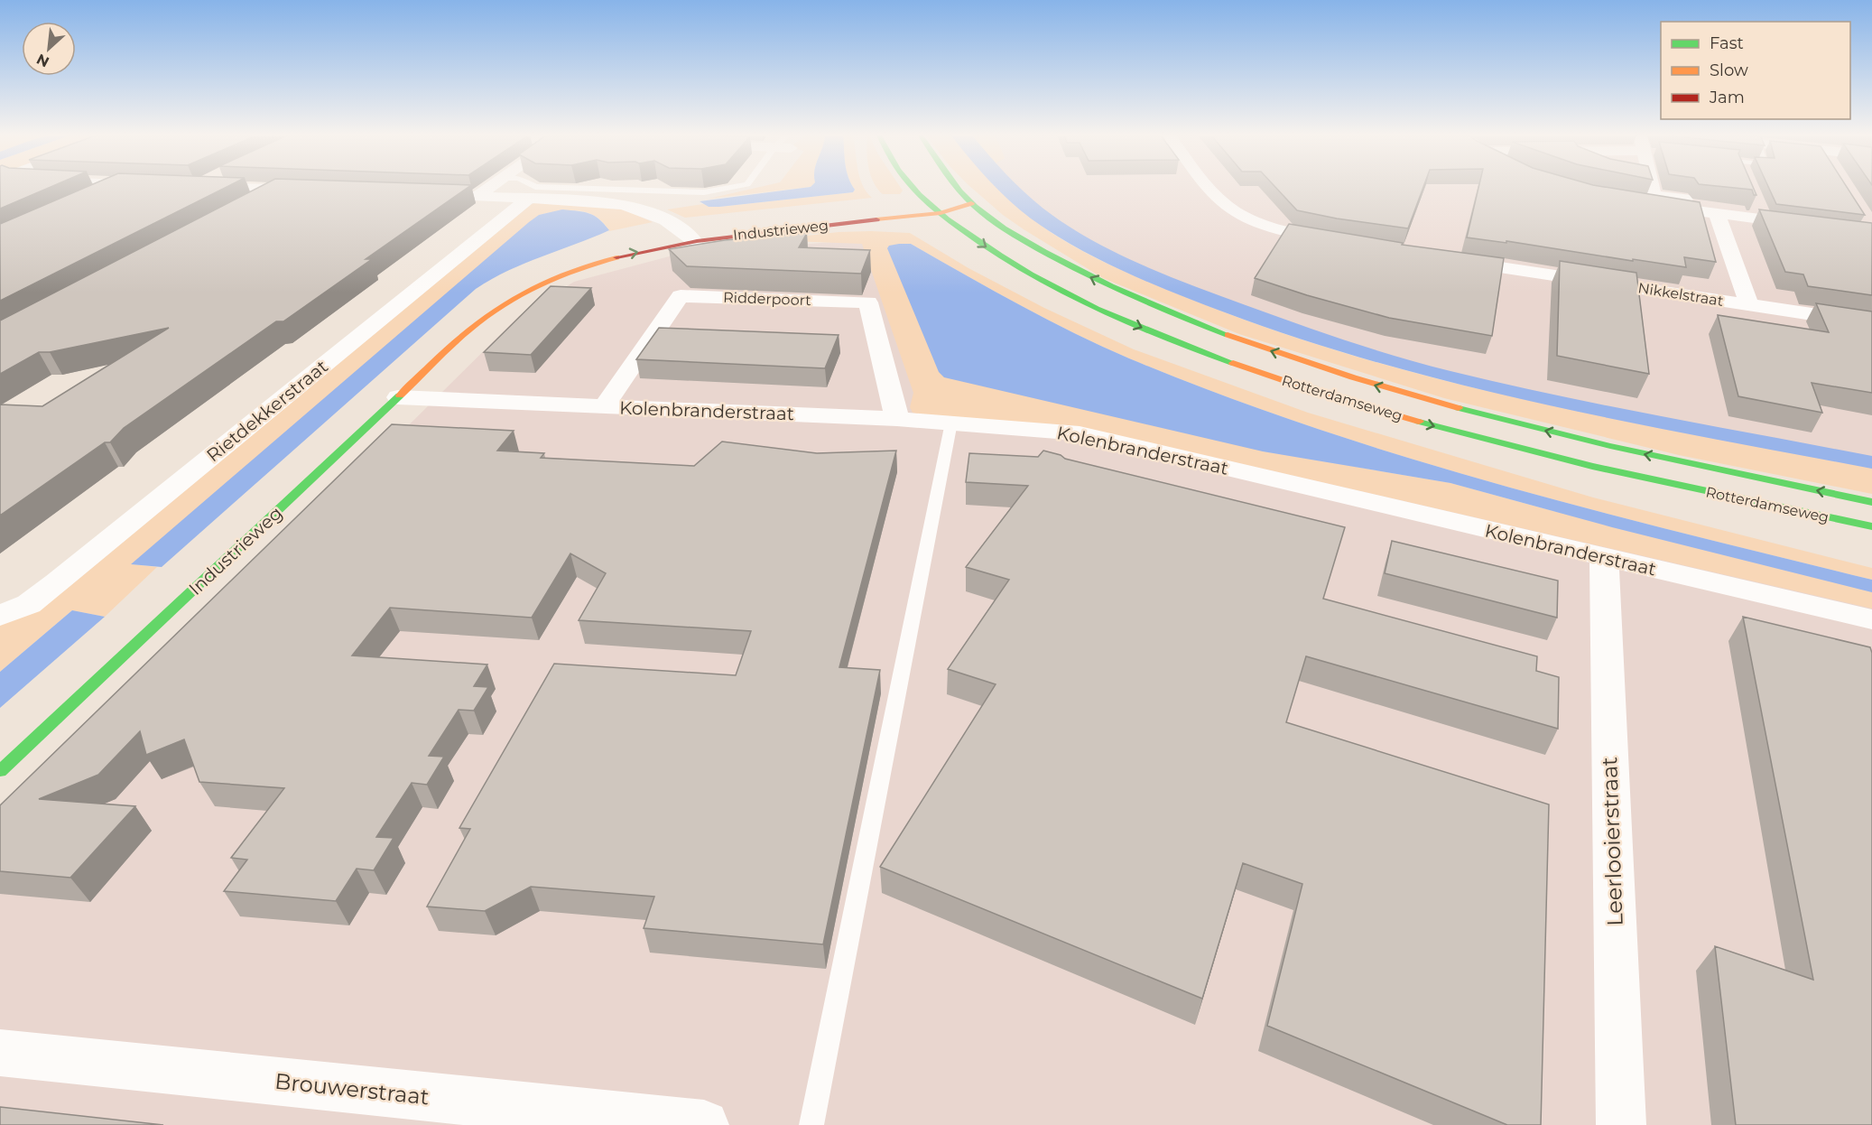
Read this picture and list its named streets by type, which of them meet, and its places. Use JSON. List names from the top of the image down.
{
  "streets": {
    "main road": ["Industrieweg", "Rotterdamseweg"],
    "street": [
      "Nikkelstraat",
      "Ridderpoort",
      "Rietdekkerstraat",
      "Kolenbranderstraat",
      "Leerlooierstraat",
      "Brouwerstraat"
    ]
  },
  "crossings": [
    ["Industrieweg", "Rotterdamseweg"],
    ["Industrieweg", "Kolenbranderstraat"],
    ["Ridderpoort", "Kolenbranderstraat"],
    ["Kolenbranderstraat", "Leerlooierstraat"]
  ],
  "legend": ["Fast", "Slow", "Jam"],
  "north": "bottom left"
}
